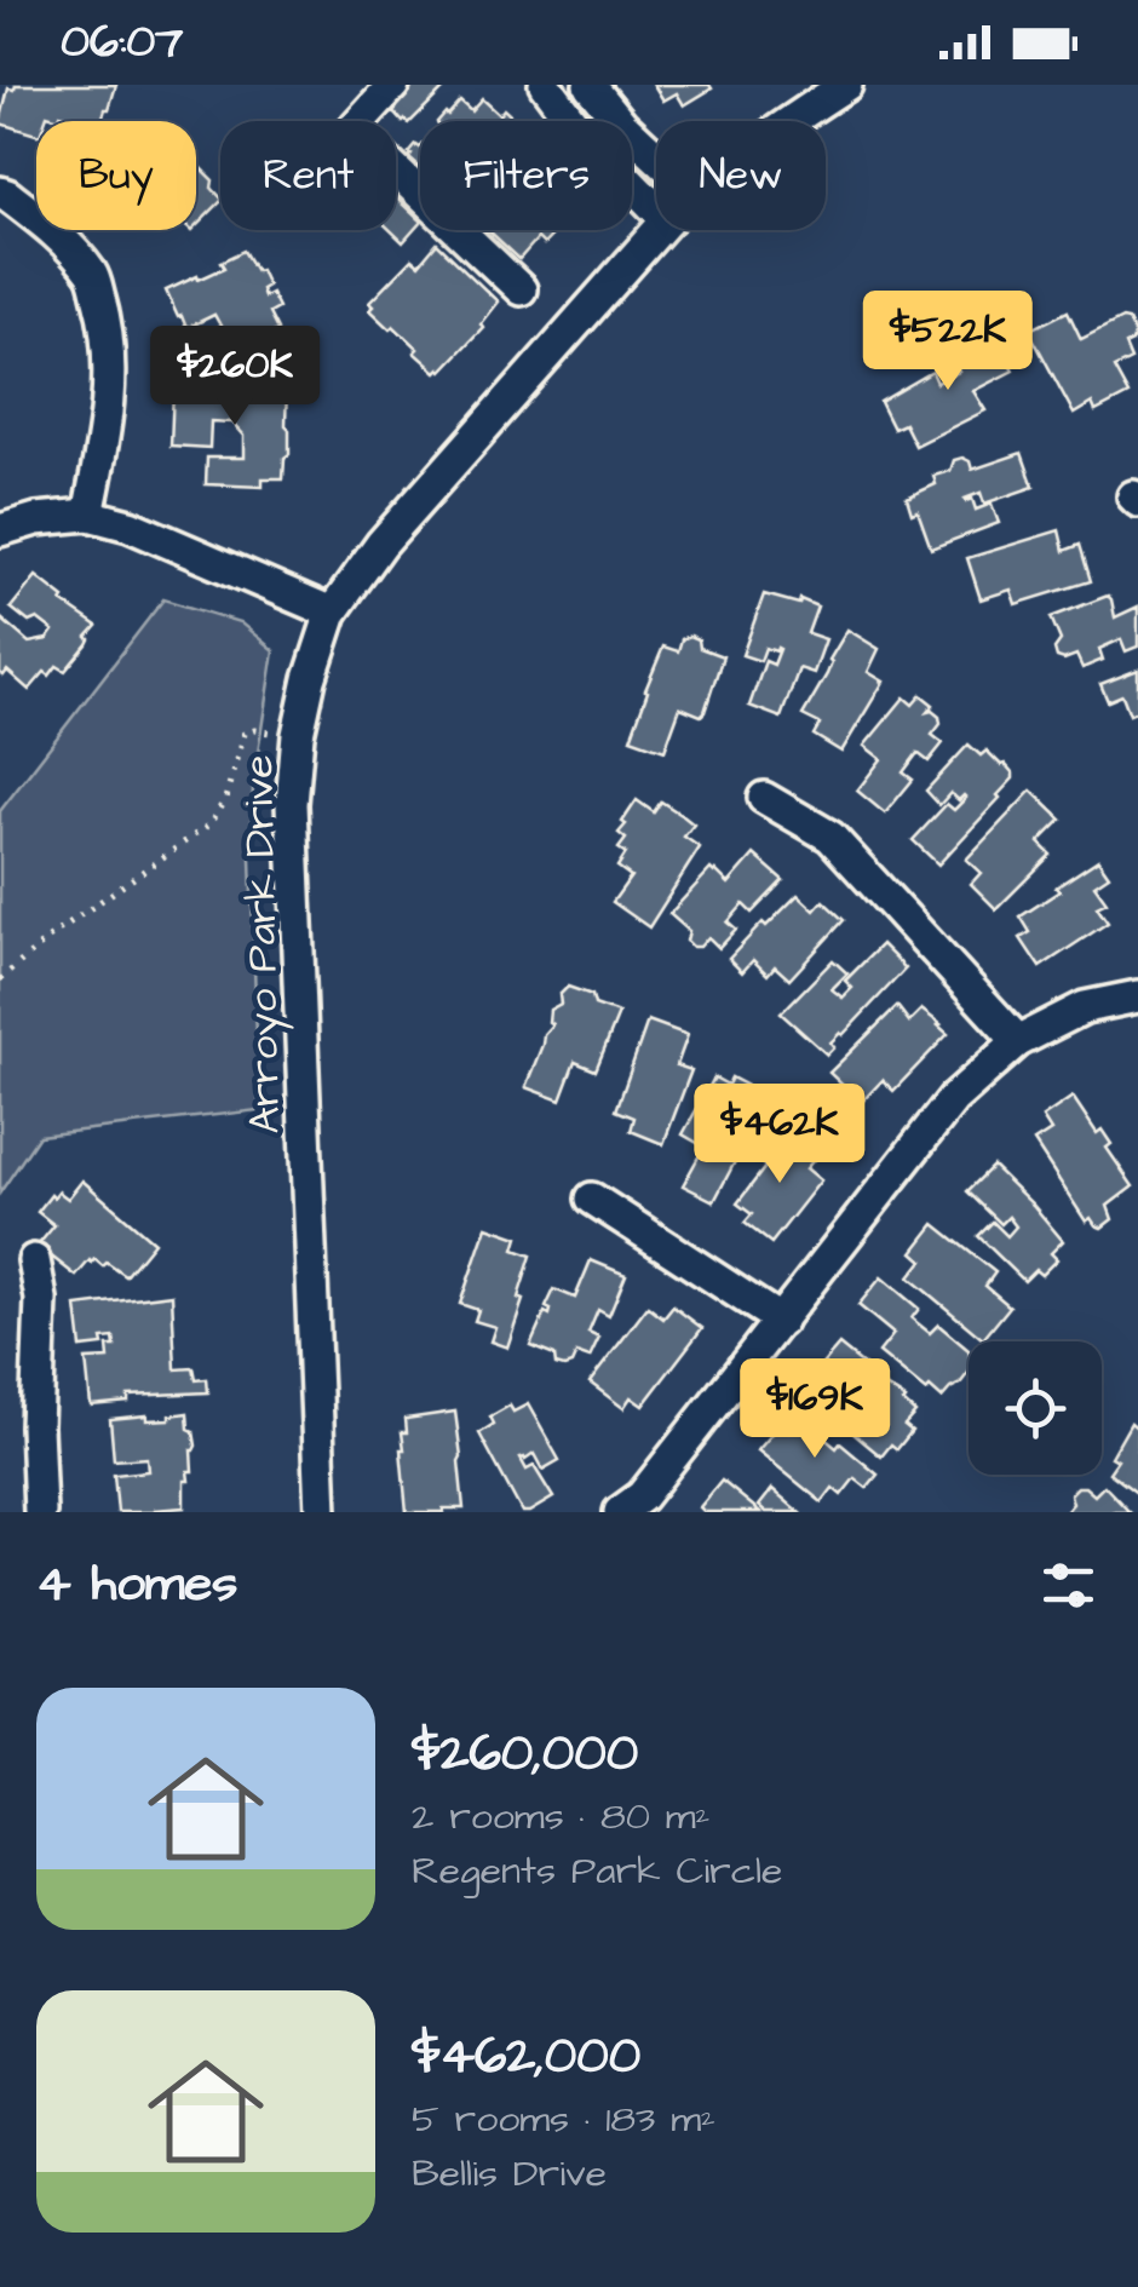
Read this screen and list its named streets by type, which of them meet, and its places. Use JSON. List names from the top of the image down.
{
  "streets": {
    "street": ["Arroyo Park Drive"]
  },
  "page": {
    "status": "06:07",
    "chip": [
      "Buy",
      "Rent",
      "Filters",
      "New"
    ],
    "price": [
      "$522K",
      "$260K",
      "$462K",
      "$169K"
    ],
    "heading": "4 homes",
    "list": [
      {
        "name": "$260,000",
        "note": "2 rooms · 80 m² · Regents Park Circle"
      },
      {
        "name": "$462,000",
        "note": "5 rooms · 183 m² · Bellis Drive"
      }
    ]
  }
}
